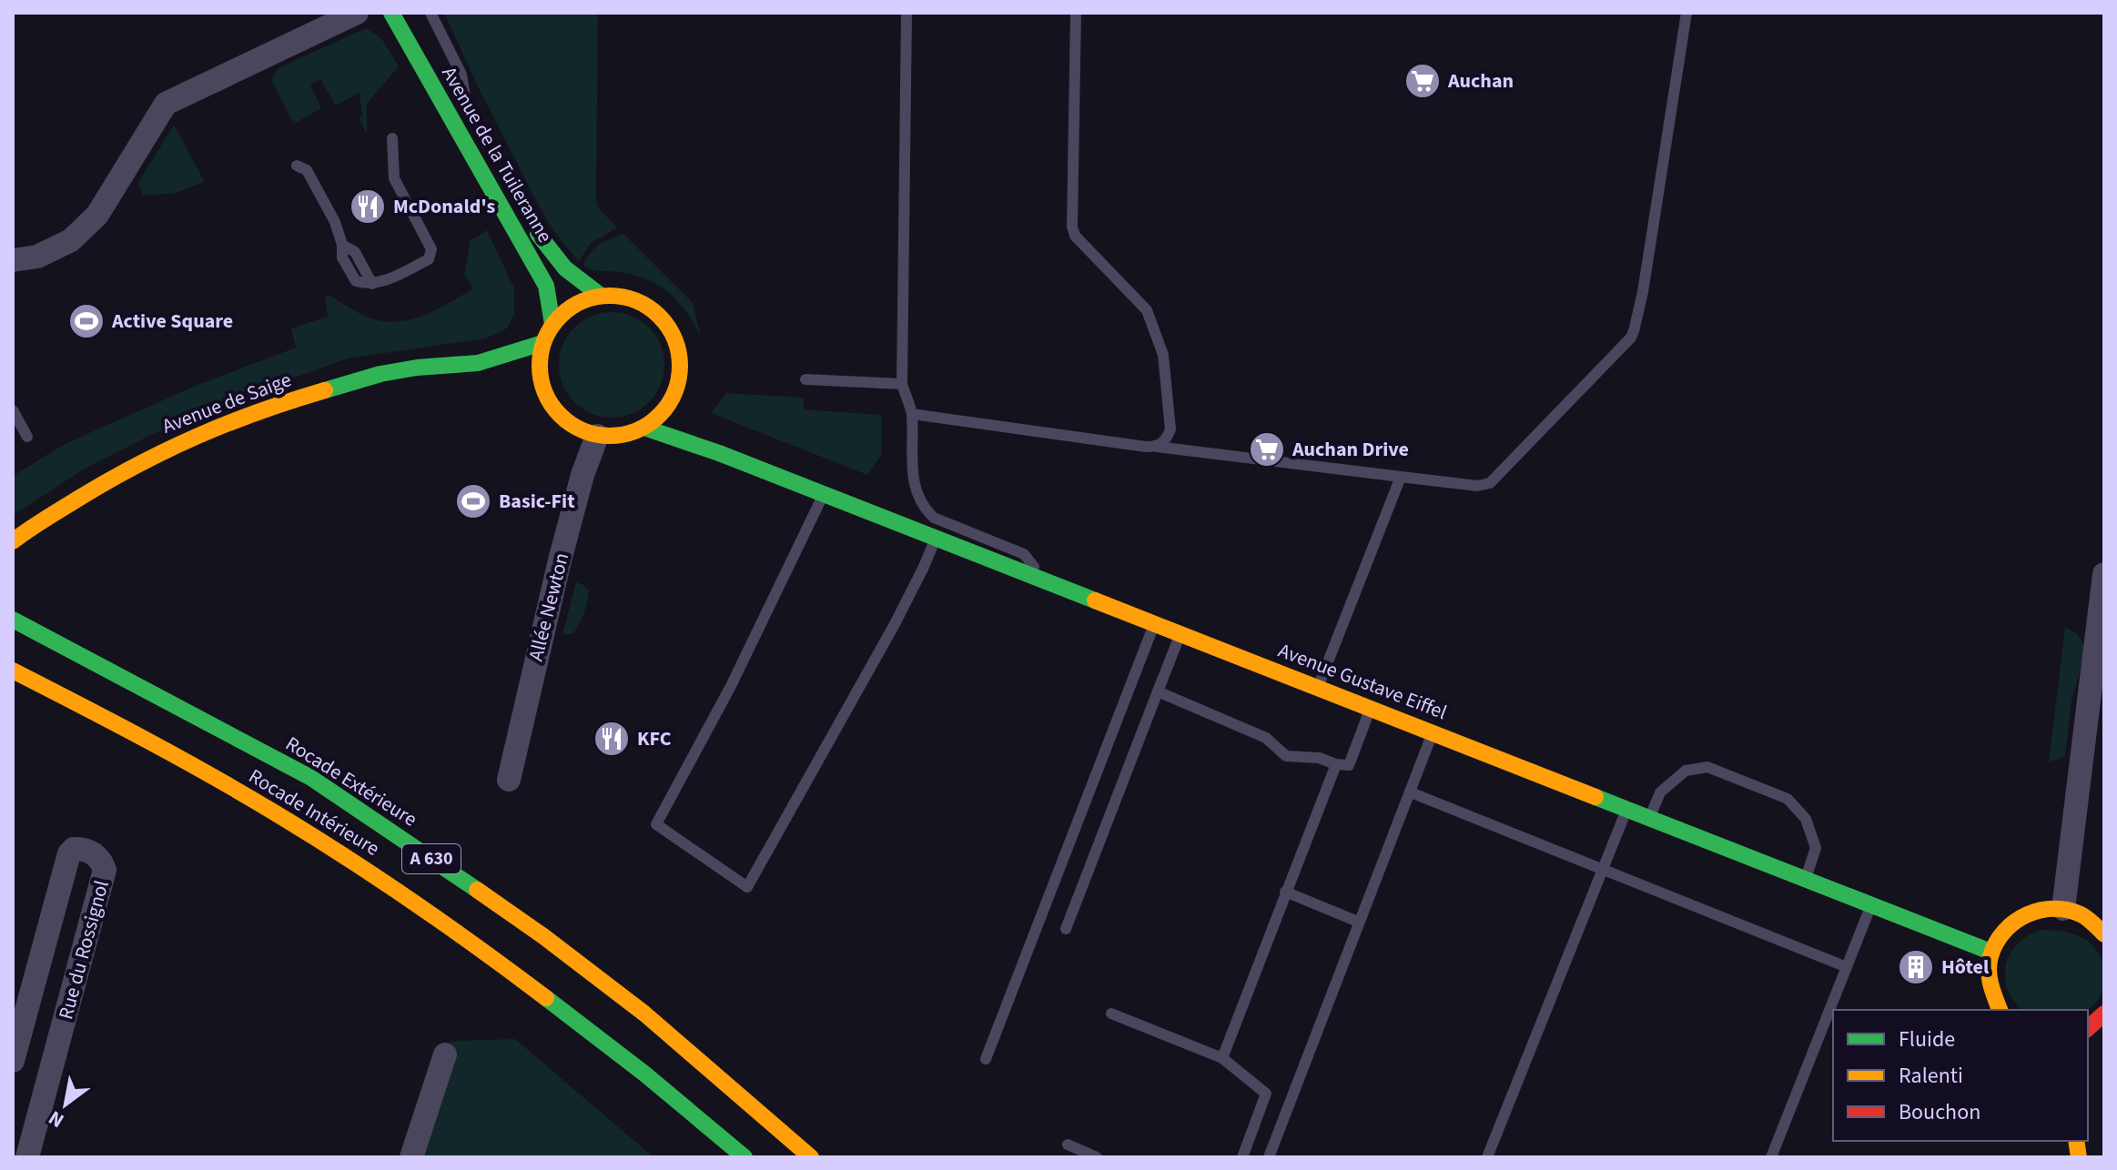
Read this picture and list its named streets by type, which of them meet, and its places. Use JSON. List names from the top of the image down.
{
  "streets": {
    "main road": [
      "Avenue de la Tuileranne",
      "Avenue de Saige",
      "Avenue Gustave Eiffel",
      "Rocade Extérieure",
      "Rocade Intérieure",
      "A 630"
    ],
    "street": ["Allée Newton", "Rue du Rossignol"]
  },
  "crossings": [
    ["Avenue de la Tuileranne", "Avenue de Saige"],
    ["Avenue de la Tuileranne", "Allée Newton"],
    ["Avenue de la Tuileranne", "Avenue Gustave Eiffel"],
    ["Avenue de Saige", "Allée Newton"],
    ["Avenue de Saige", "Avenue Gustave Eiffel"],
    ["Allée Newton", "Avenue Gustave Eiffel"]
  ],
  "places": {
    "supermarket": ["Auchan", "Auchan Drive"],
    "restaurant": ["McDonald's", "KFC"],
    "sports": ["Active Square", "Basic-Fit"],
    "building": ["Hôtel"]
  },
  "legend": ["Fluide", "Ralenti", "Bouchon"],
  "north": "bottom left"
}
